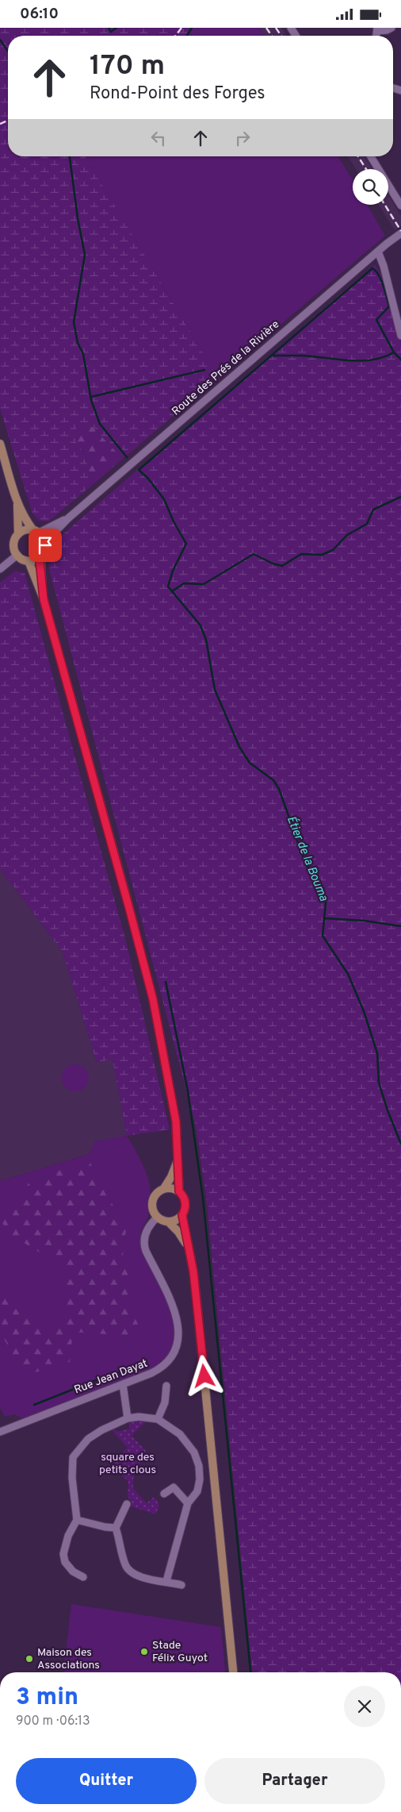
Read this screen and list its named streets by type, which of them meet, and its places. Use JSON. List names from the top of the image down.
{
  "streets": {
    "street": ["Route des Prés de la Rivière", "Rue Jean Dayat"]
  },
  "water": ["Étier de la Bouma"],
  "parks": ["square des petits clous"],
  "places": ["Stade Félix Guyot", "Maison des Associations"],
  "page": {
    "status": "06:10",
    "turn": ["170 m", "Rond-Point des Forges"],
    "heading": ["3 min", "900 m · 06:13"],
    "buttons": ["Quitter", "Partager"]
  }
}
